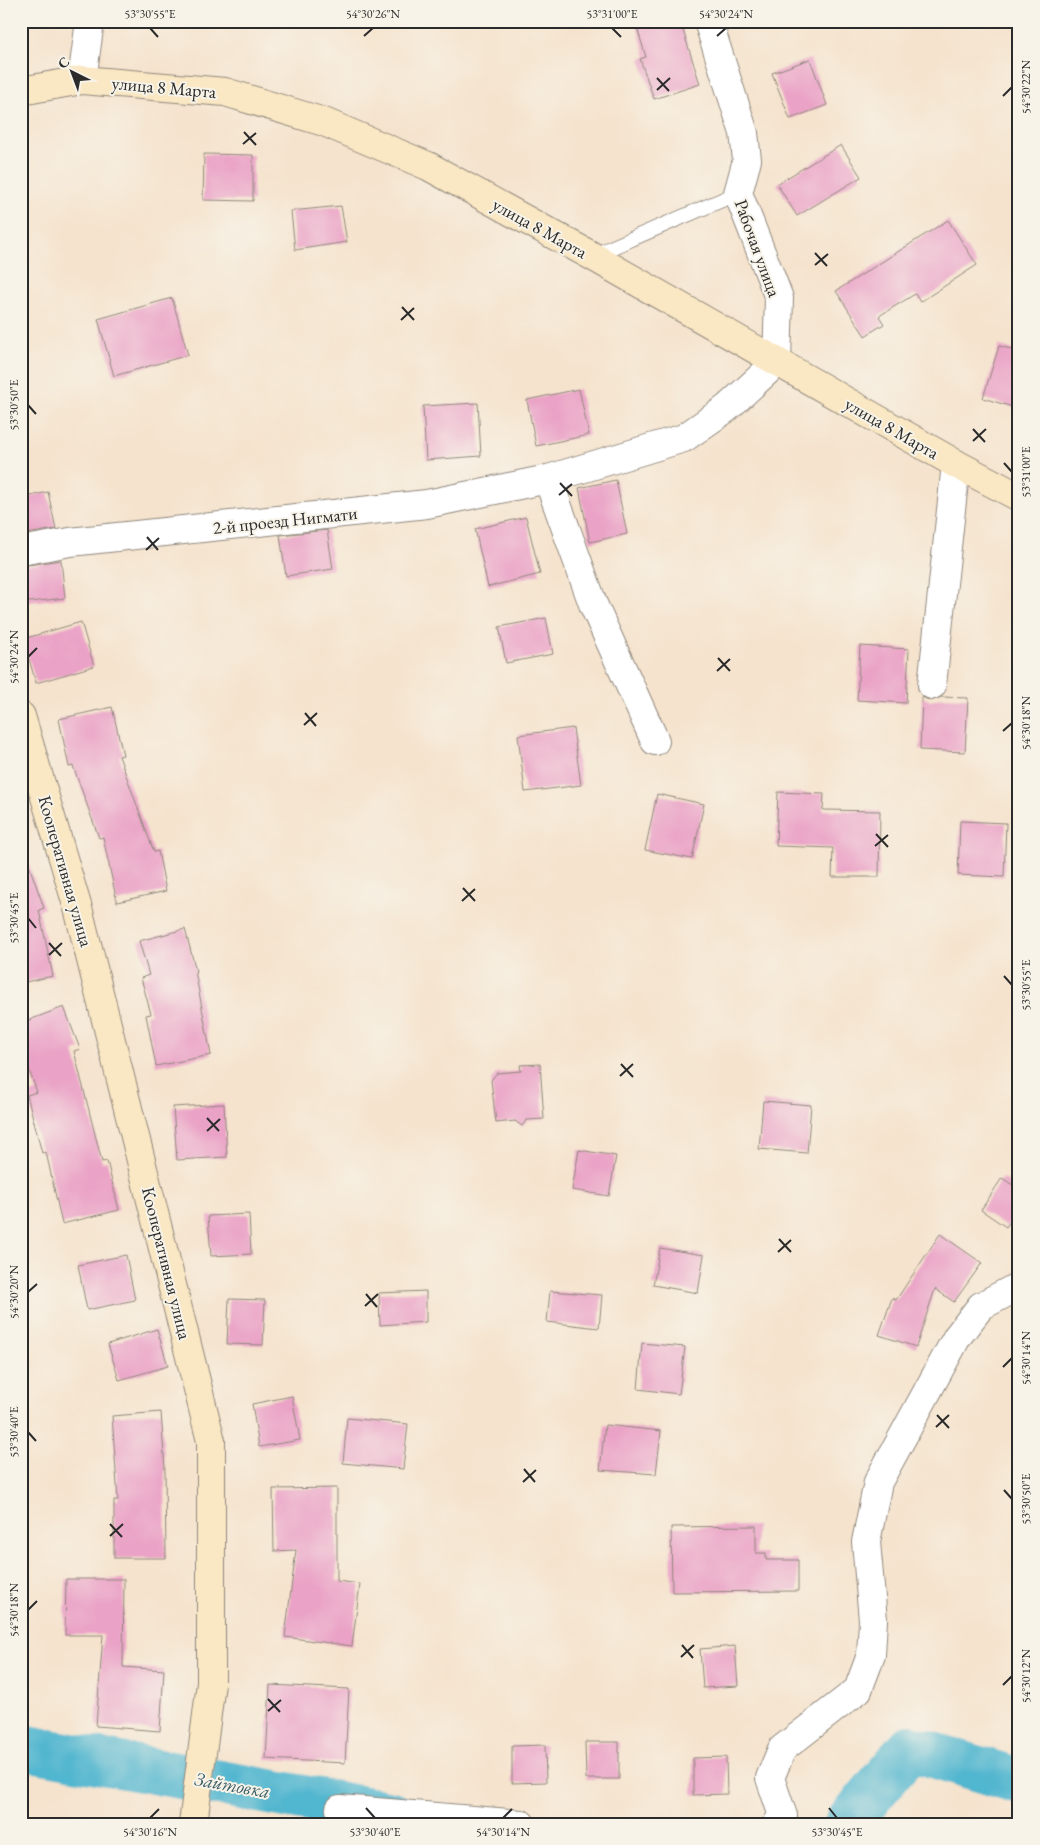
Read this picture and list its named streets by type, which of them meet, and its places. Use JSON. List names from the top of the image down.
{
  "streets": {
    "main road": ["улица 8 Марта", "Кооперативная улица"],
    "street": ["Рабочая улица", "2-й проезд Нигмати"]
  },
  "crossings": [
    ["улица 8 Марта", "Рабочая улица"],
    ["улица 8 Марта", "2-й проезд Нигмати"],
    ["Рабочая улица", "2-й проезд Нигмати"]
  ],
  "water": ["Зайтовка"],
  "north": "top left",
  "coordinates": [
    "53°30'55\"E",
    "54°30'26\"N",
    "53°31'00\"E",
    "54°30'24\"N",
    "54°30'22\"N",
    "53°30'50\"E",
    "54°30'18\"N",
    "53°30'45\"E",
    "54°30'20\"N",
    "54°30'14\"N",
    "53°30'40\"E",
    "54°30'12\"N",
    "54°30'16\"N"
  ]
}
